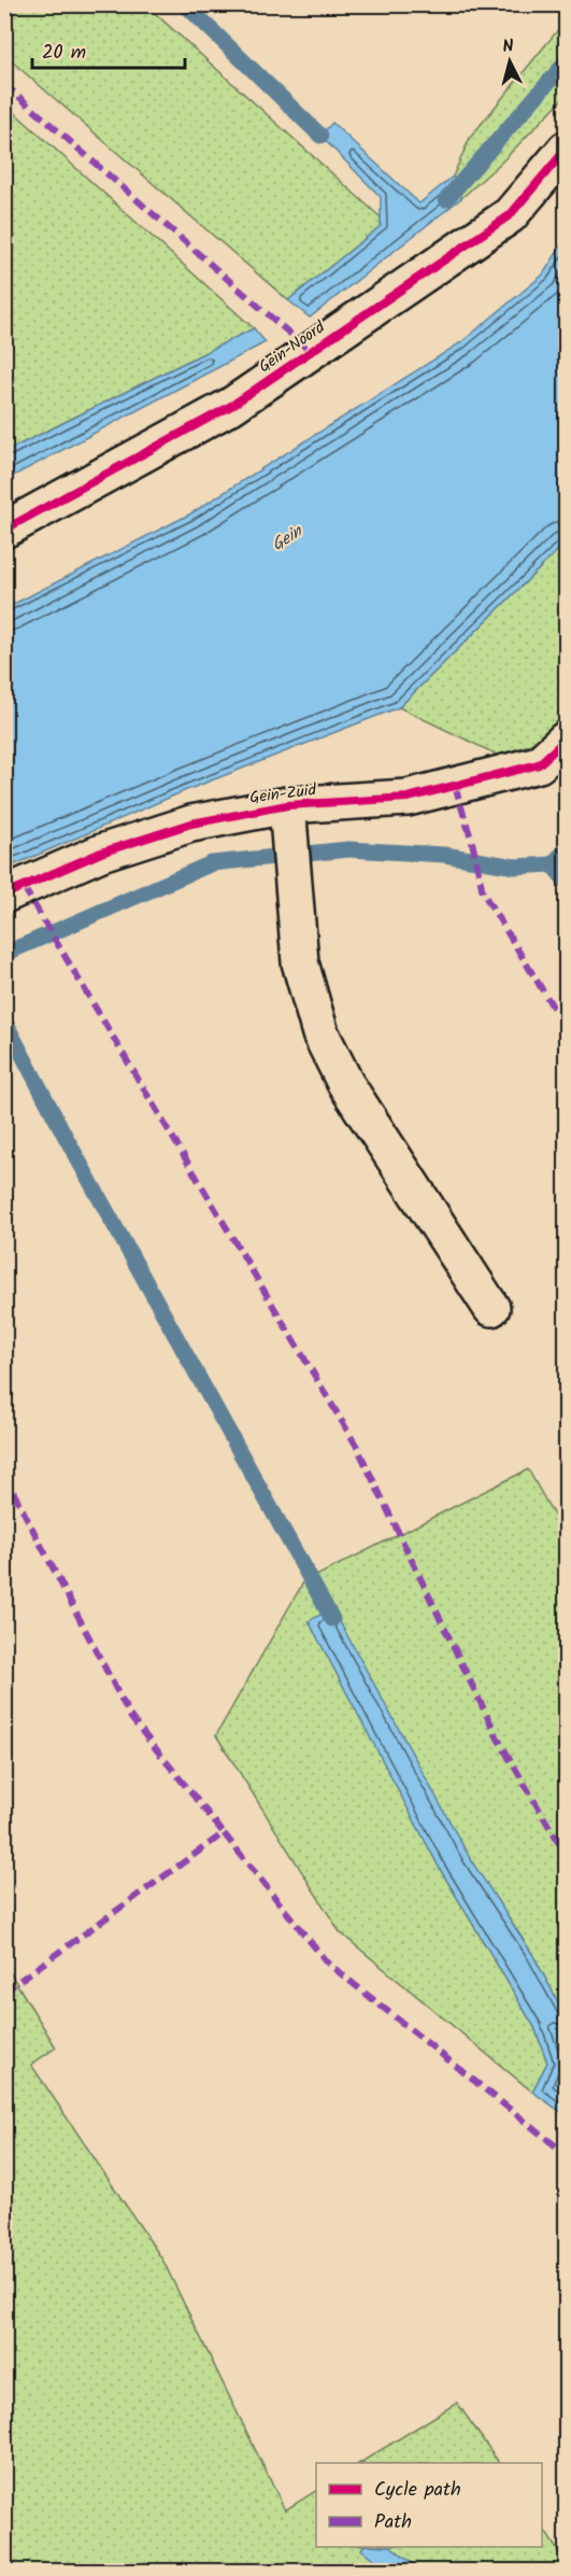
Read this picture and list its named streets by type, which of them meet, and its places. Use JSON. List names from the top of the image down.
{
  "streets": {
    "street": ["Gein-Noord", "Gein-Zuid"]
  },
  "water": ["Gein"],
  "legend": ["Cycle path", "Path"],
  "scale_bar": "20 m",
  "north": "top"
}
